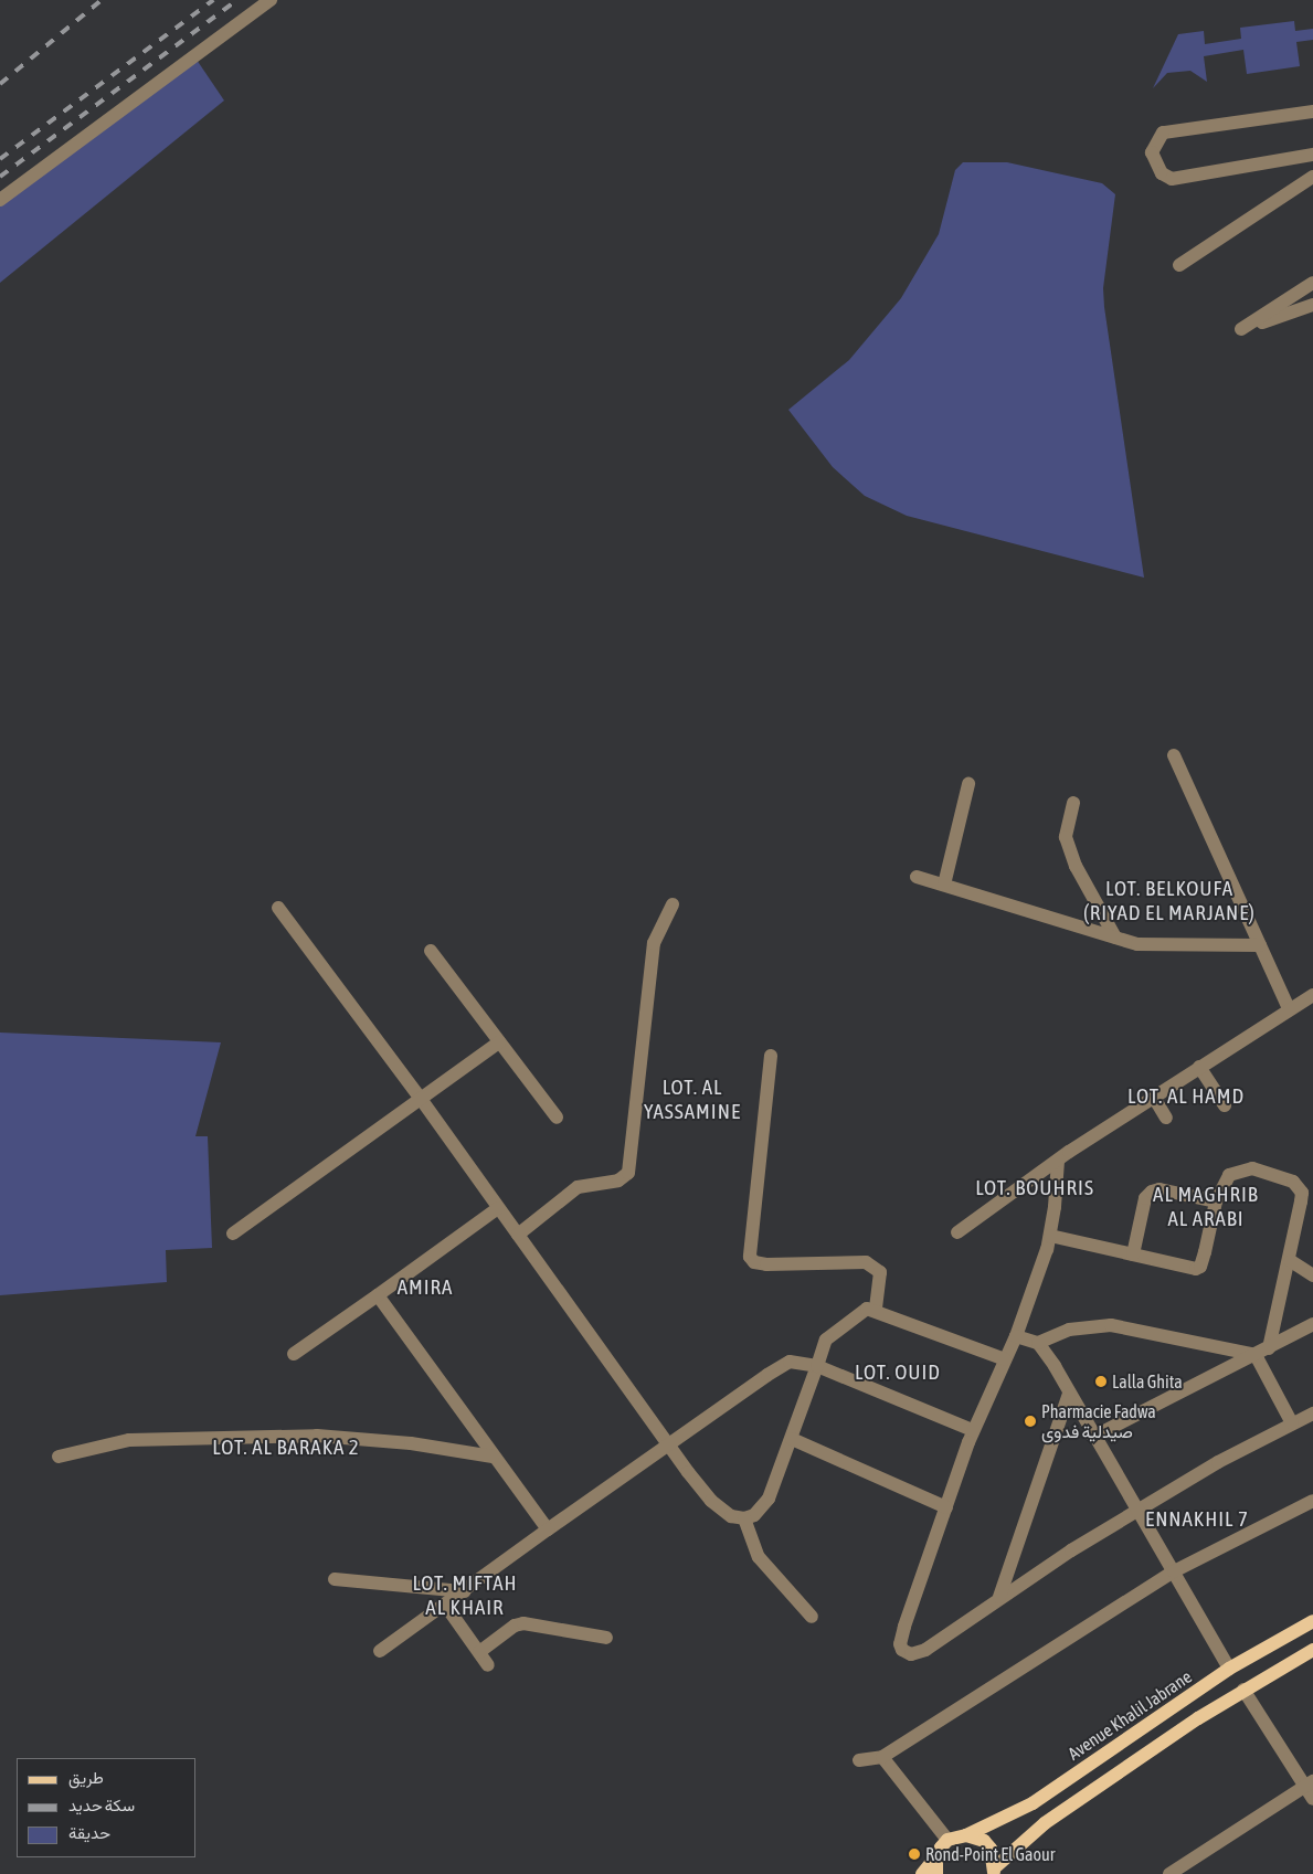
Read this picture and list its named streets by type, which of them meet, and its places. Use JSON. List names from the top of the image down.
{
  "streets": {
    "main road": ["Avenue Khalil Jabrane"]
  },
  "districts": [
    "LOT. BELKOUFA (RIYAD EL MARJANE)",
    "LOT. AL YASSAMINE",
    "LOT. AL HAMD",
    "LOT. BOUHRIS",
    "AL MAGHRIB AL ARABI",
    "AMIRA",
    "LOT. OUID",
    "LOT. AL BARAKA 2",
    "ENNAKHIL 7",
    "LOT. MIFTAH AL KHAIR"
  ],
  "places": ["Lalla Ghita", "Pharmacie Fadwa صيدلية فدوى", "Rond-Point El Gaour"],
  "legend": ["طريق", "سكة حديد", "حديقة"]
}
